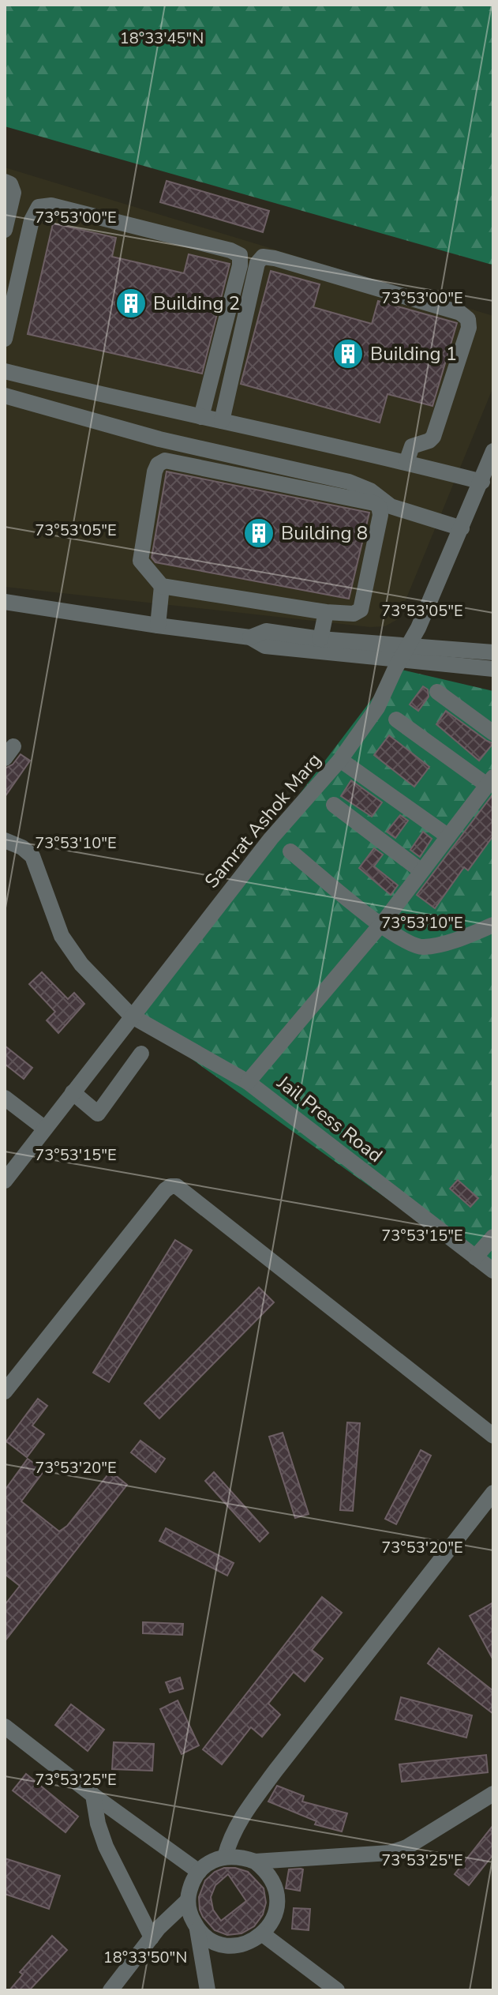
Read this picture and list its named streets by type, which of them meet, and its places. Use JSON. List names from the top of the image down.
{
  "streets": {
    "street": ["Samrat Ashok Marg", "Jail Press Road"]
  },
  "crossings": [
    ["Samrat Ashok Marg", "Jail Press Road"]
  ],
  "places": {
    "building": ["Building 2", "Building 1", "Building 8"]
  },
  "coordinates": [
    "18°33'45\"N",
    "73°53'00\"E",
    "73°53'05\"E",
    "73°53'10\"E",
    "73°53'15\"E",
    "73°53'20\"E",
    "73°53'25\"E",
    "18°33'50\"N"
  ]
}
